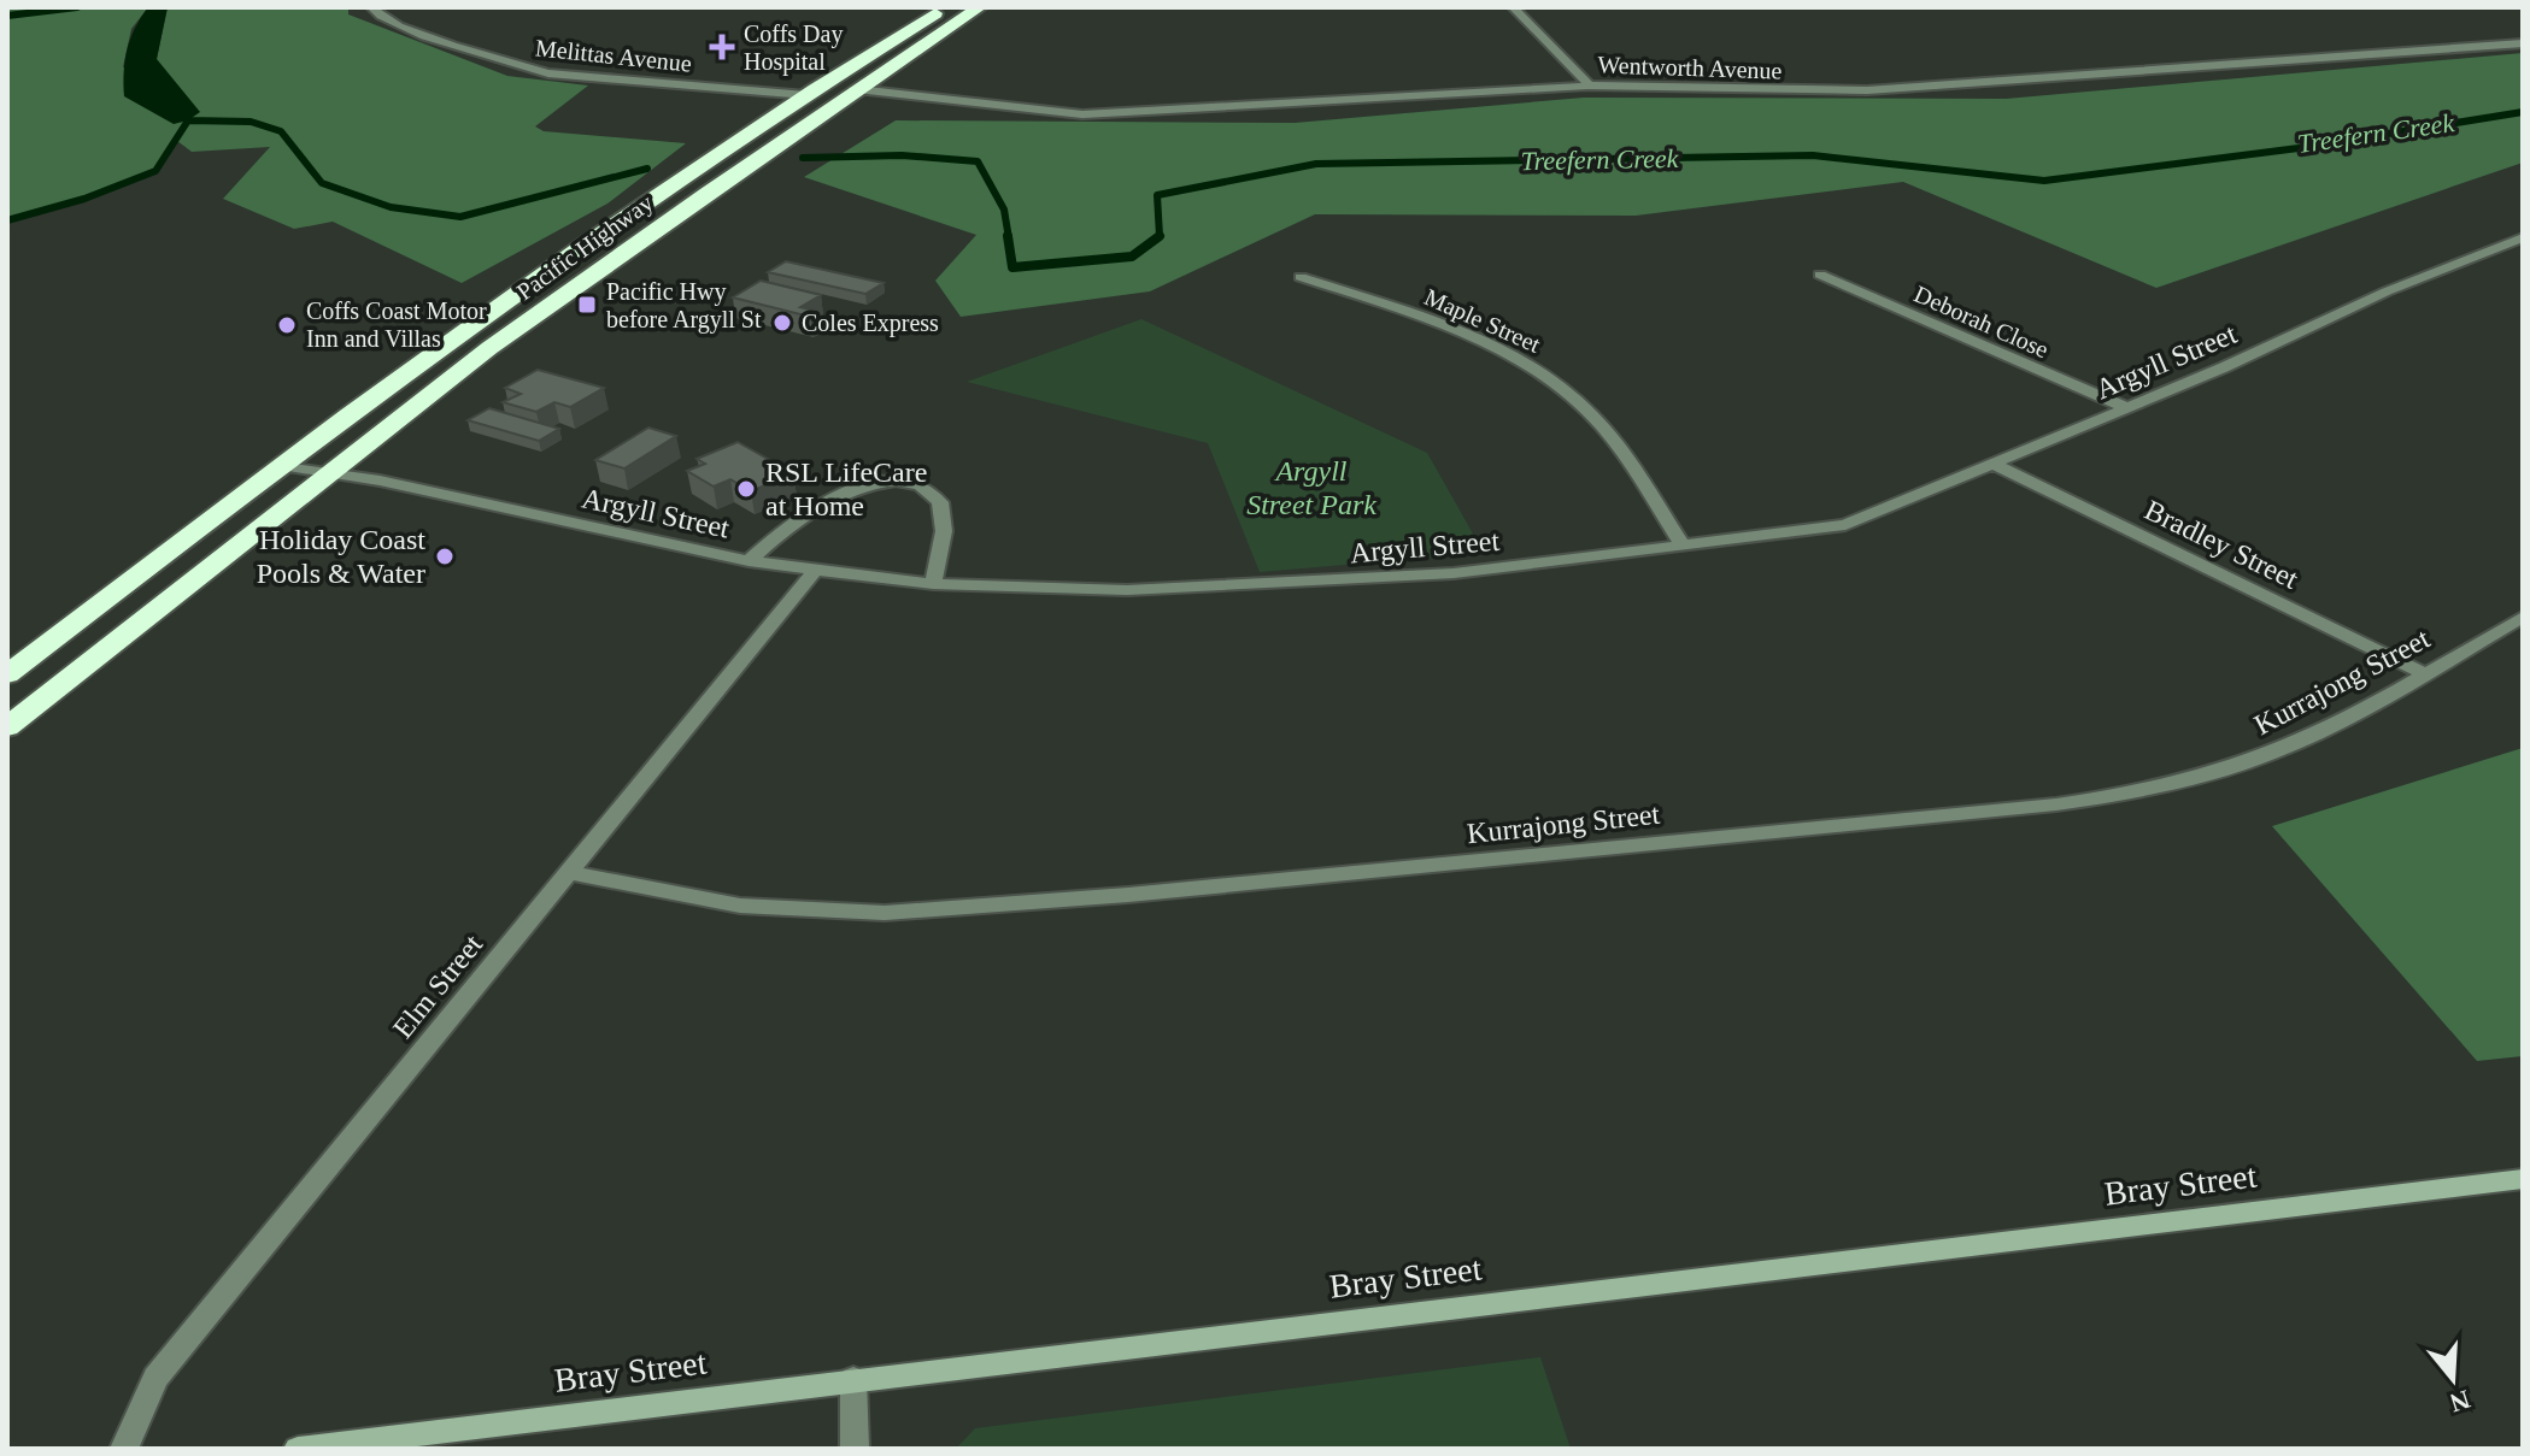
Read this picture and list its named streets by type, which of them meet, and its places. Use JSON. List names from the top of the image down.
{
  "streets": {
    "highway": ["Pacific Highway"],
    "street": [
      "Melittas Avenue",
      "Wentworth Avenue",
      "Maple Street",
      "Deborah Close",
      "Argyll Street",
      "Bradley Street",
      "Kurrajong Street",
      "Elm Street",
      "Bray Street"
    ]
  },
  "crossings": [
    ["Melittas Avenue", "Pacific Highway"],
    ["Wentworth Avenue", "Pacific Highway"],
    ["Pacific Highway", "Argyll Street"],
    ["Maple Street", "Argyll Street"],
    ["Deborah Close", "Argyll Street"],
    ["Argyll Street", "Bradley Street"],
    ["Argyll Street", "Elm Street"],
    ["Bradley Street", "Kurrajong Street"],
    ["Kurrajong Street", "Elm Street"]
  ],
  "water": ["Treefern Creek"],
  "parks": ["Argyll Street Park"],
  "places": {
    "health": ["Coffs Day Hospital"],
    "transit": ["Pacific Hwy before Argyll St"],
    "other": [
      "Coles Express",
      "Coffs Coast Motor Inn and Villas",
      "RSL LifeCare at Home",
      "Holiday Coast Pools & Water"
    ]
  },
  "north": "bottom"
}
